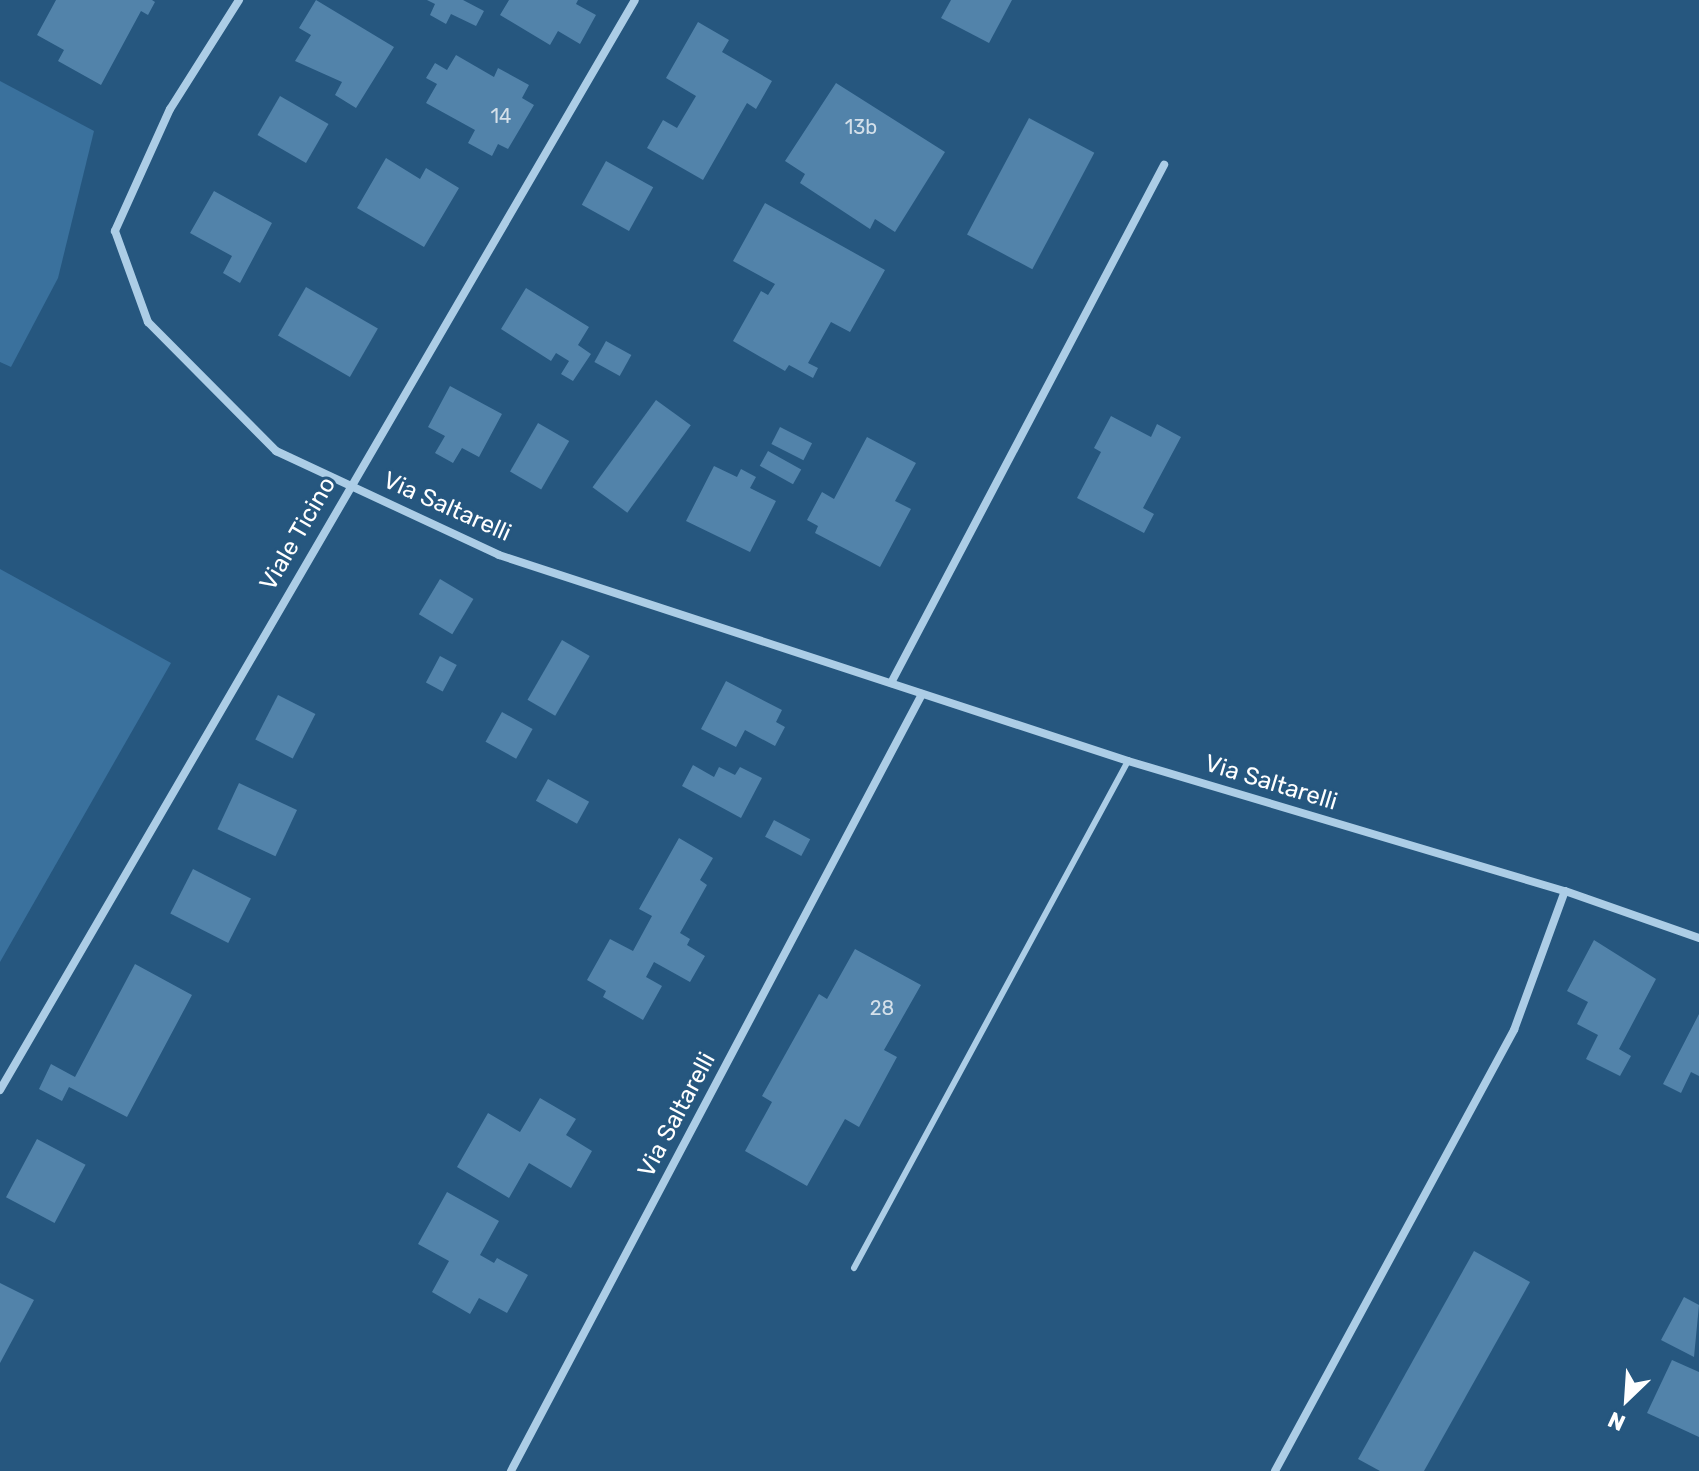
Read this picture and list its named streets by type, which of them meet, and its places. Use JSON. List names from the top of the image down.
{
  "streets": {
    "street": ["Via Saltarelli", "Viale Ticino"]
  },
  "crossings": [
    ["Via Saltarelli", "Viale Ticino"]
  ],
  "house_numbers": ["14", "13b", "28"],
  "north": "bottom left"
}
